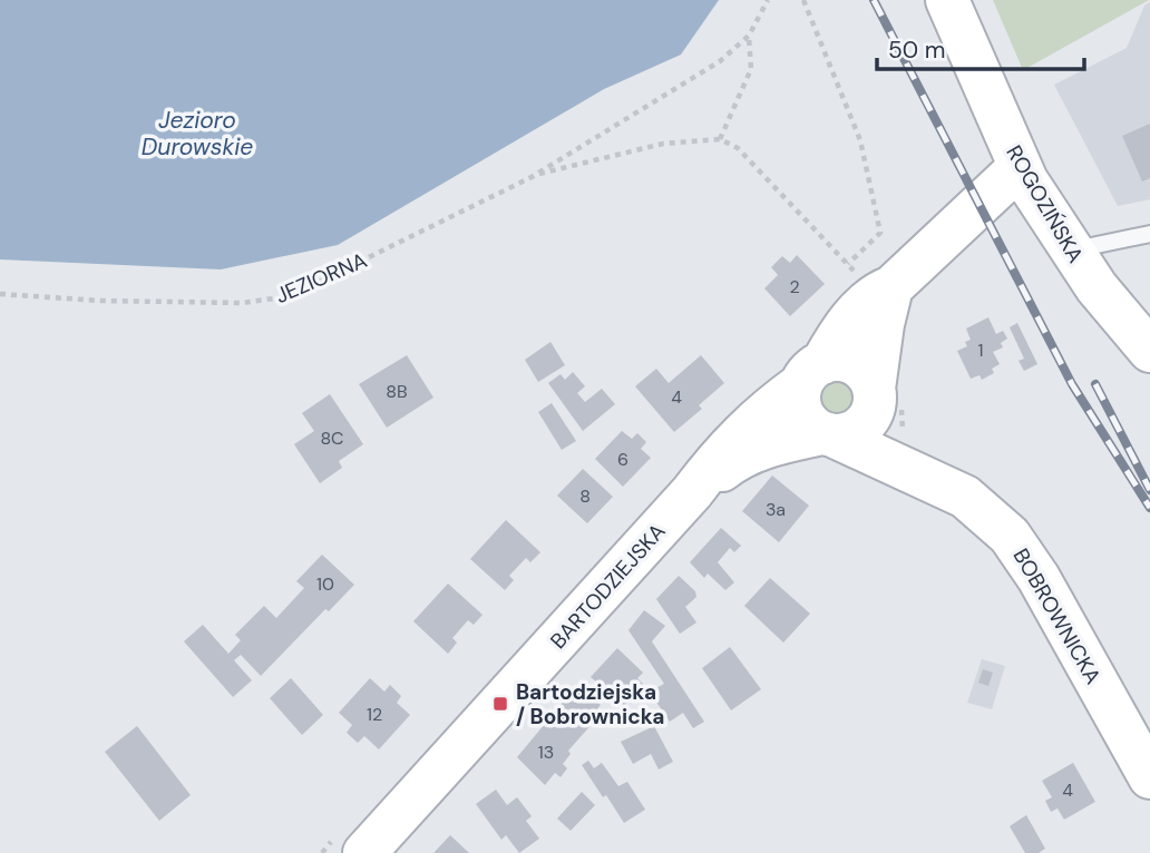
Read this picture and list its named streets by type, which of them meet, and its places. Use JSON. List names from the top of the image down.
{
  "streets": {
    "street": ["ROGOZIŃSKA", "BARTODZIEJSKA", "BOBROWNICKA"],
    "path": ["JEZIORNA"]
  },
  "crossings": [
    ["ROGOZIŃSKA", "BARTODZIEJSKA"],
    ["BARTODZIEJSKA", "BOBROWNICKA"]
  ],
  "water": ["Jezioro Durowskie"],
  "places": {
    "transit": ["Bartodziejska / Bobrownicka"]
  },
  "house_numbers": [
    "2",
    "1",
    "8B",
    "4",
    "8C",
    "6",
    "8",
    "3a",
    "10",
    "12",
    "13",
    "4"
  ],
  "scale_bar": "50 m"
}
